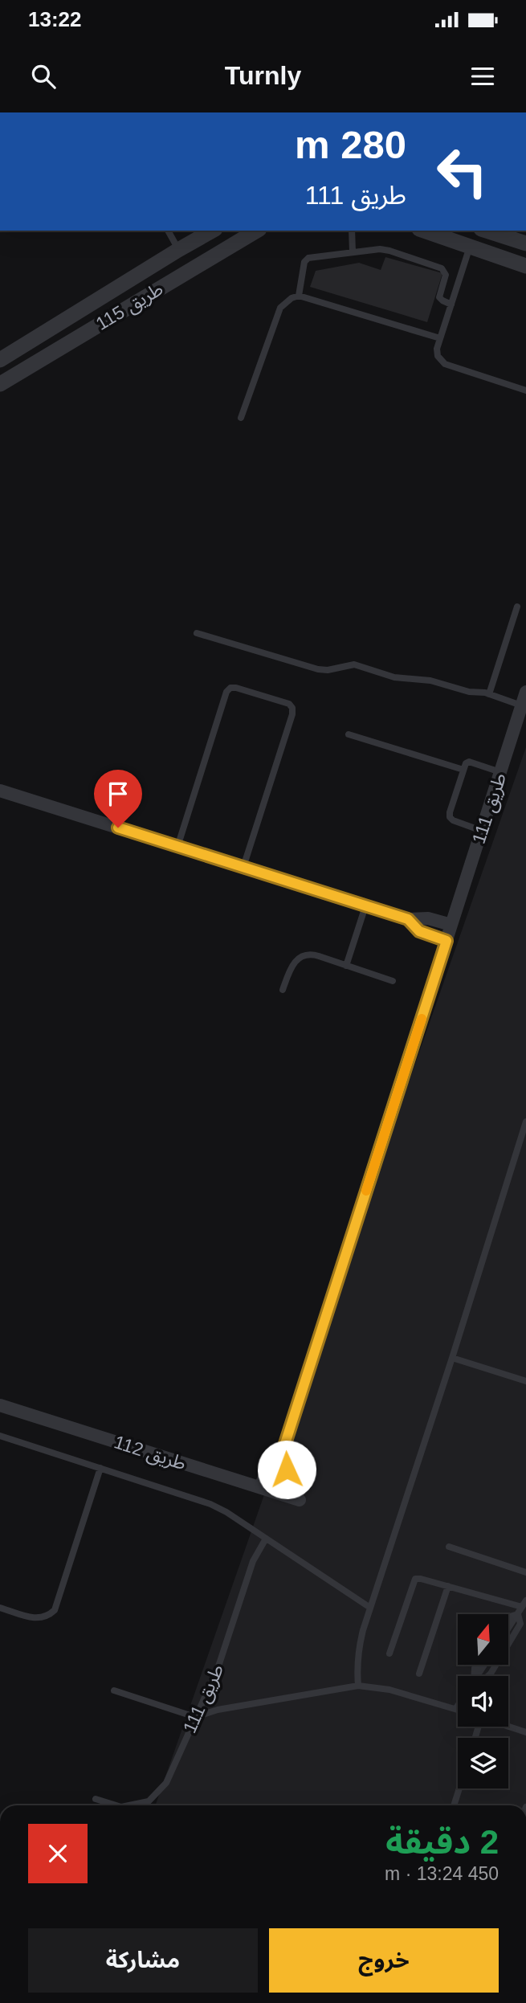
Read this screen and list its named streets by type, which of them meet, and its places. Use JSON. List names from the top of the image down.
{
  "streets": {
    "street": ["طريق 115", "طريق 111", "طريق 112"]
  },
  "crossings": [
    ["طريق 111", "طريق 112"]
  ],
  "north": "top",
  "page": {
    "status": "13:22",
    "header": "Turnly",
    "turn": ["280 m", "طريق 111"],
    "heading": ["2 دقيقة", "450 m · 13:24"],
    "buttons": ["خروج", "مشاركة"]
  }
}
